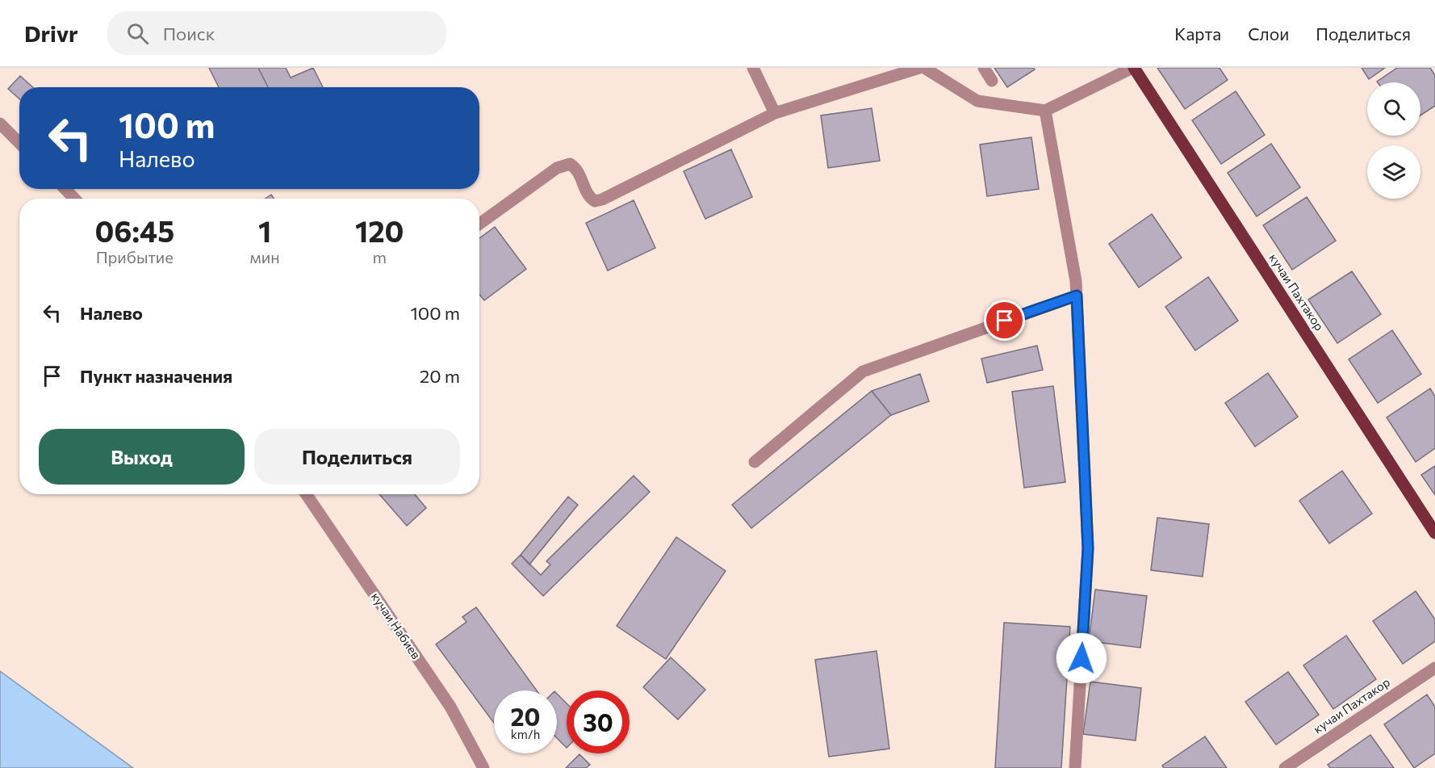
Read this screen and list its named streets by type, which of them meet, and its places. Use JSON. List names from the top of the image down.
{
  "streets": {
    "main road": ["кучаи Пахтакор"],
    "street": ["кучаи Набиев"]
  },
  "page": {
    "header": "Drivr",
    "search": "Поиск",
    "nav": ["Карта", "Слои", "Поделиться"],
    "turn": ["100 m", "Налево"],
    "eta": [
      "06:45",
      "Прибытие",
      "1",
      "мин",
      "120",
      "m"
    ],
    "list": [
      {
        "name": "Налево",
        "value": "100 m"
      },
      {
        "name": "Пункт назначения",
        "value": "20 m"
      }
    ],
    "buttons": ["Выход", "Поделиться"],
    "speed": "20 km/h",
    "limit": "30"
  }
}
